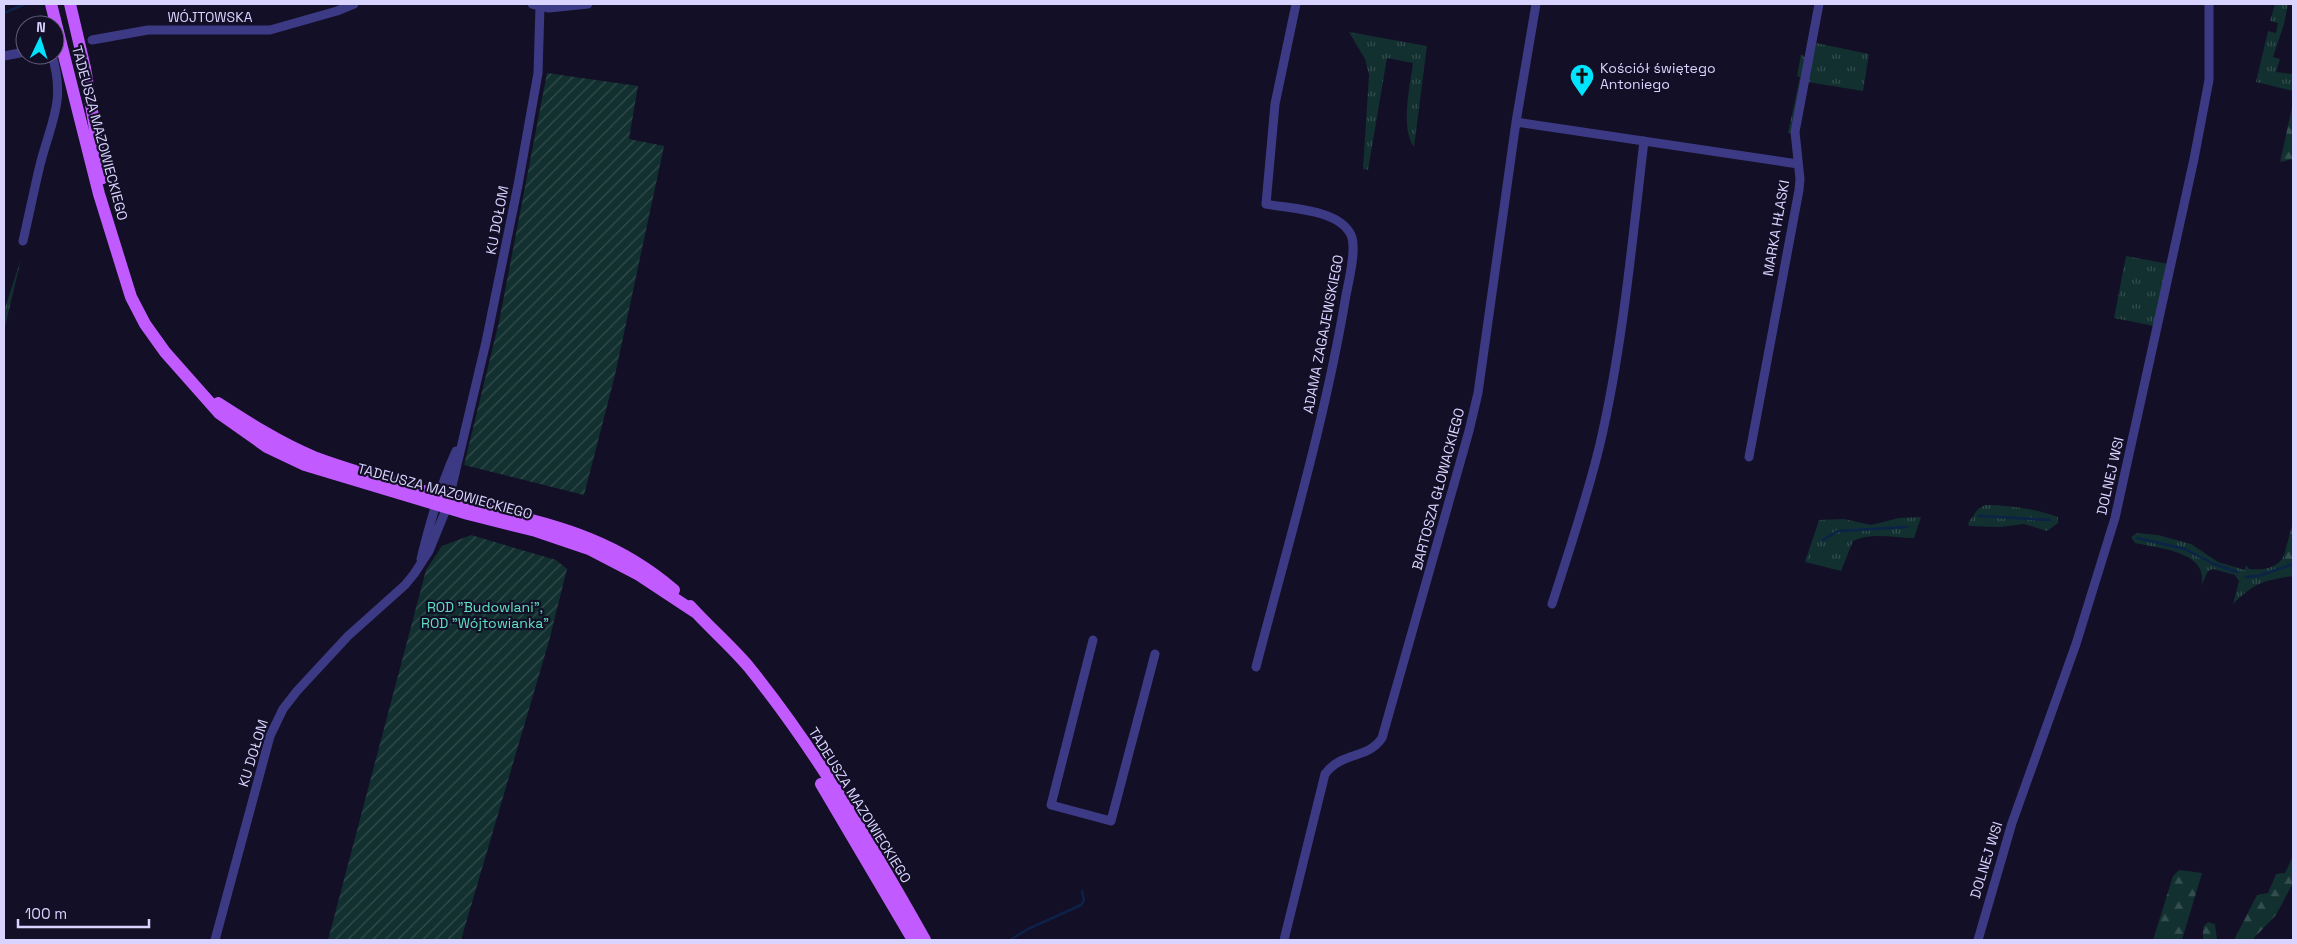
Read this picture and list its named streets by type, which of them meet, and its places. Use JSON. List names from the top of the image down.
{
  "streets": {
    "main road": ["TADEUSZA MAZOWIECKIEGO"],
    "street": [
      "WÓJTOWSKA",
      "KU DOŁOM",
      "MARKA HŁASKI",
      "ADAMA ZAGAJEWSKIEGO",
      "DOLNEJ WSI",
      "BARTOSZA GŁOWACKIEGO"
    ]
  },
  "crossings": [
    ["TADEUSZA MAZOWIECKIEGO", "KU DOŁOM"]
  ],
  "parks": ["ROD \"Budowlani\", ROD \"Wójtowianka\""],
  "places": {
    "church": ["Kościół świętego Antoniego"]
  },
  "scale_bar": "100 m",
  "north": "top"
}
